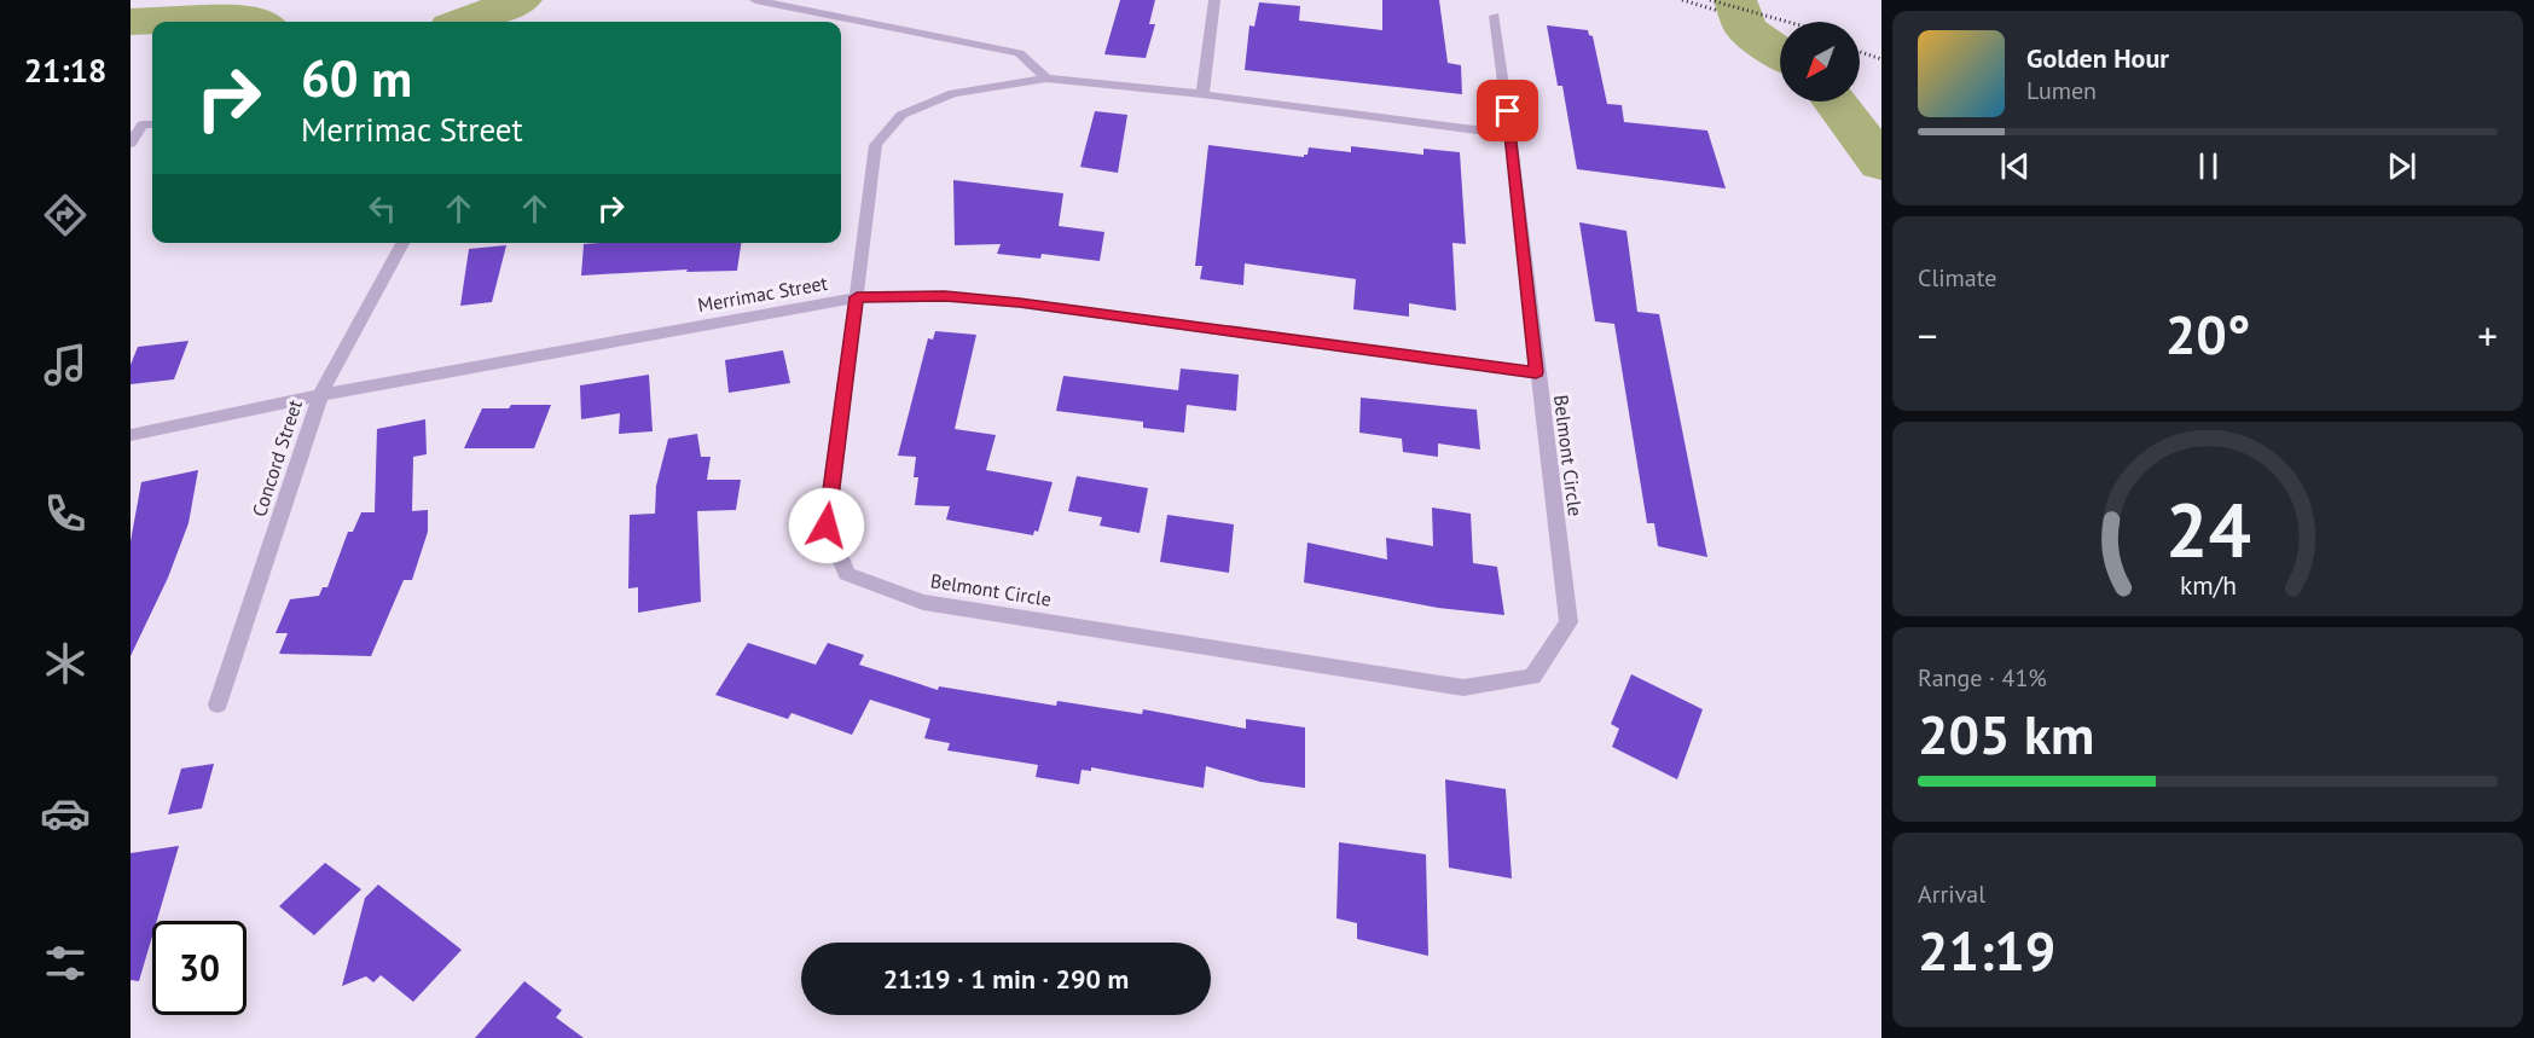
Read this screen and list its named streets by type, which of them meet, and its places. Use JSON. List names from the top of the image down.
{
  "streets": {
    "street": ["Merrimac Street", "Belmont Circle", "Concord Street"]
  },
  "crossings": [
    ["Merrimac Street", "Belmont Circle"],
    ["Merrimac Street", "Concord Street"]
  ],
  "north": "bottom left",
  "page": {
    "tabs": "21:18",
    "turn": ["60 m", "Merrimac Street"],
    "song": ["Golden Hour", "Lumen"],
    "tile": [
      "Climate",
      ["Range · 41%", "205 km"],
      ["Arrival", "21:19"]
    ],
    "heat": ["−", "20°", "+"],
    "limit": "30",
    "trip": "21:19 · 1 min · 290 m",
    "gauge": ["24", "km/h"]
  }
}
